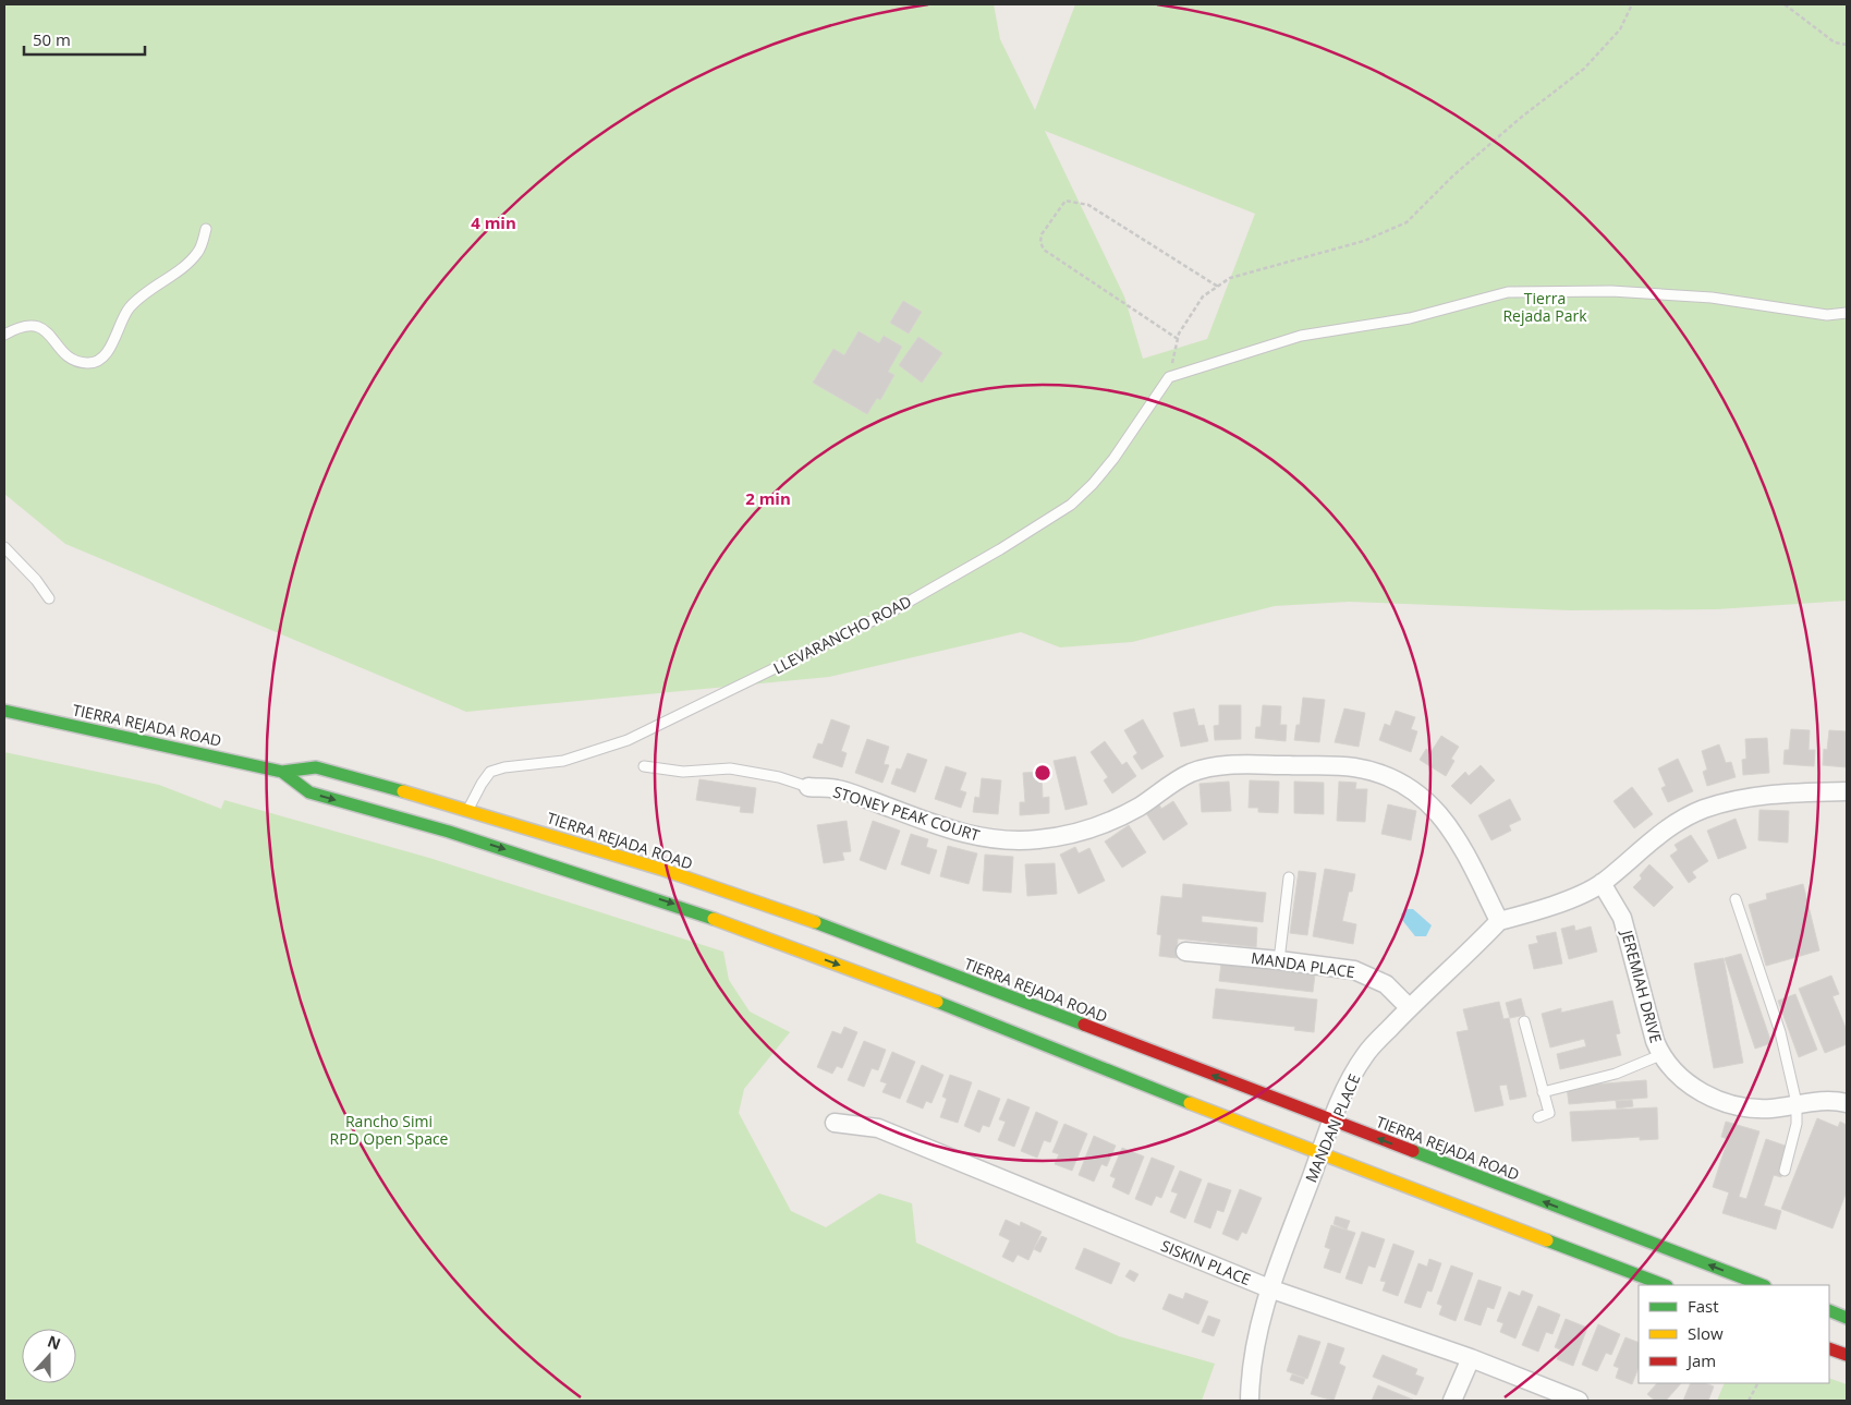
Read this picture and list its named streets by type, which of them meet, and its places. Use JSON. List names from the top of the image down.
{
  "streets": {
    "main road": ["TIERRA REJADA ROAD"],
    "street": [
      "STONEY PEAK COURT",
      "MANDA PLACE",
      "JEREMIAH DRIVE",
      "MANDAN PLACE",
      "SISKIN PLACE"
    ],
    "lane": ["LLEVARANCHO ROAD"]
  },
  "crossings": [
    ["LLEVARANCHO ROAD", "TIERRA REJADA ROAD"],
    ["TIERRA REJADA ROAD", "MANDAN PLACE"],
    ["STONEY PEAK COURT", "MANDAN PLACE"],
    ["MANDA PLACE", "MANDAN PLACE"],
    ["MANDAN PLACE", "SISKIN PLACE"]
  ],
  "parks": ["Tierra Rejada Park", "Rancho Simi RPD Open Space"],
  "legend": ["Fast", "Slow", "Jam"],
  "scale_bar": "50 m",
  "north": "top",
  "rings": ["4 min", "2 min"]
}
